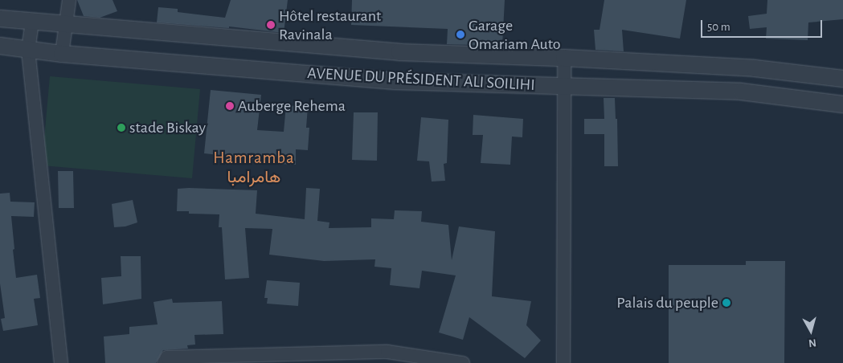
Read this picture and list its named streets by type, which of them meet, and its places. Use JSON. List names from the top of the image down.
{
  "streets": {
    "street": ["AVENUE DU PRÉSIDENT ALI SOILIHI"]
  },
  "districts": ["Hamramba هامرامبا"],
  "places": [
    "Hôtel restaurant Ravinala",
    "Garage Omariam Auto",
    "Auberge Rehema",
    "stade Biskay",
    "Palais du peuple"
  ],
  "scale_bar": "50 m",
  "north": "bottom"
}
